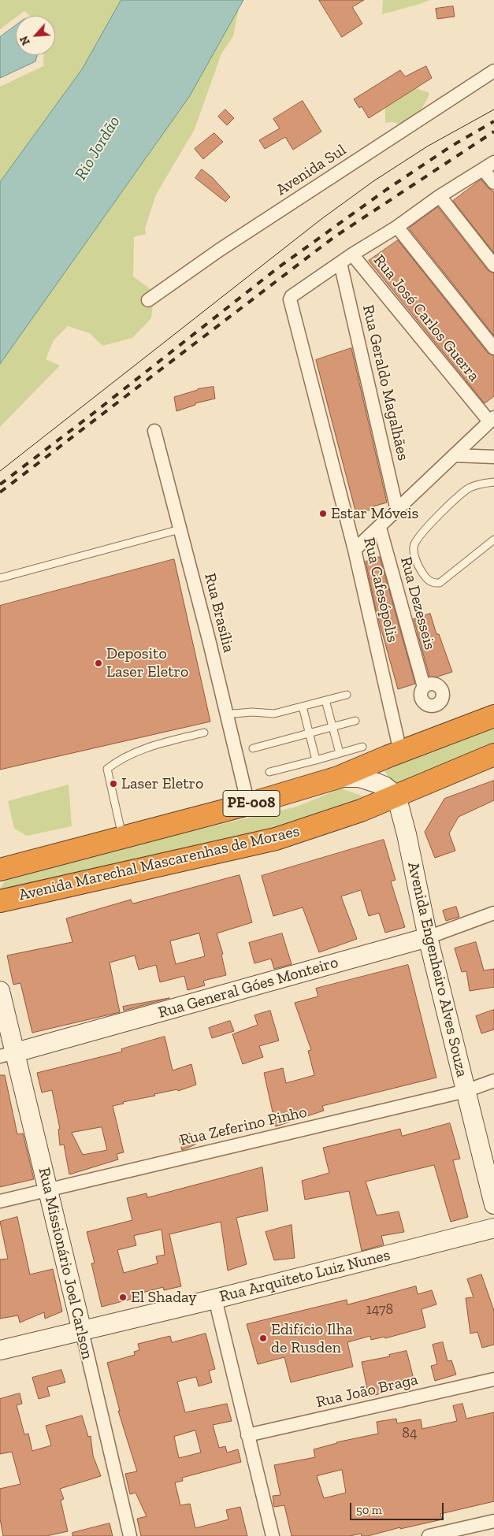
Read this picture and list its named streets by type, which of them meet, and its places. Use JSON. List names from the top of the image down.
{
  "streets": {
    "highway": ["PE-008", "Avenida Marechal Mascarenhas de Moraes"],
    "main road": [
      "Avenida Engenheiro Alves Souza",
      "Rua General Góes Monteiro",
      "Rua Missionário Joel Carlson",
      "Rua Arquiteto Luiz Nunes"
    ],
    "street": [
      "Avenida Sul",
      "Rua José Carlos Guerra",
      "Rua Geraldo Magalhães",
      "Rua Cafesópolis",
      "Rua Dezesseis",
      "Rua Brasília",
      "Rua Zeferino Pinho",
      "Rua João Braga"
    ]
  },
  "crossings": [
    ["Rua Geraldo Magalhães", "Rua Cafesópolis"],
    ["Rua Cafesópolis", "Avenida Marechal Mascarenhas de Moraes"],
    ["Rua Brasília", "Avenida Marechal Mascarenhas de Moraes"],
    ["Avenida Marechal Mascarenhas de Moraes", "Avenida Engenheiro Alves Souza"],
    ["Avenida Engenheiro Alves Souza", "Rua General Góes Monteiro"],
    ["Avenida Engenheiro Alves Souza", "Rua Zeferino Pinho"],
    ["Rua General Góes Monteiro", "Rua Missionário Joel Carlson"],
    ["Rua Zeferino Pinho", "Rua Missionário Joel Carlson"],
    ["Rua Missionário Joel Carlson", "Rua Arquiteto Luiz Nunes"]
  ],
  "water": ["Rio Jordão"],
  "places": [
    "Estar Móveis",
    "Deposito Laser Eletro",
    "Laser Eletro",
    "El Shaday",
    "Edifício Ilha de Rusden"
  ],
  "house_numbers": ["1478", "84"],
  "scale_bar": "50 m",
  "north": "bottom left"
}
